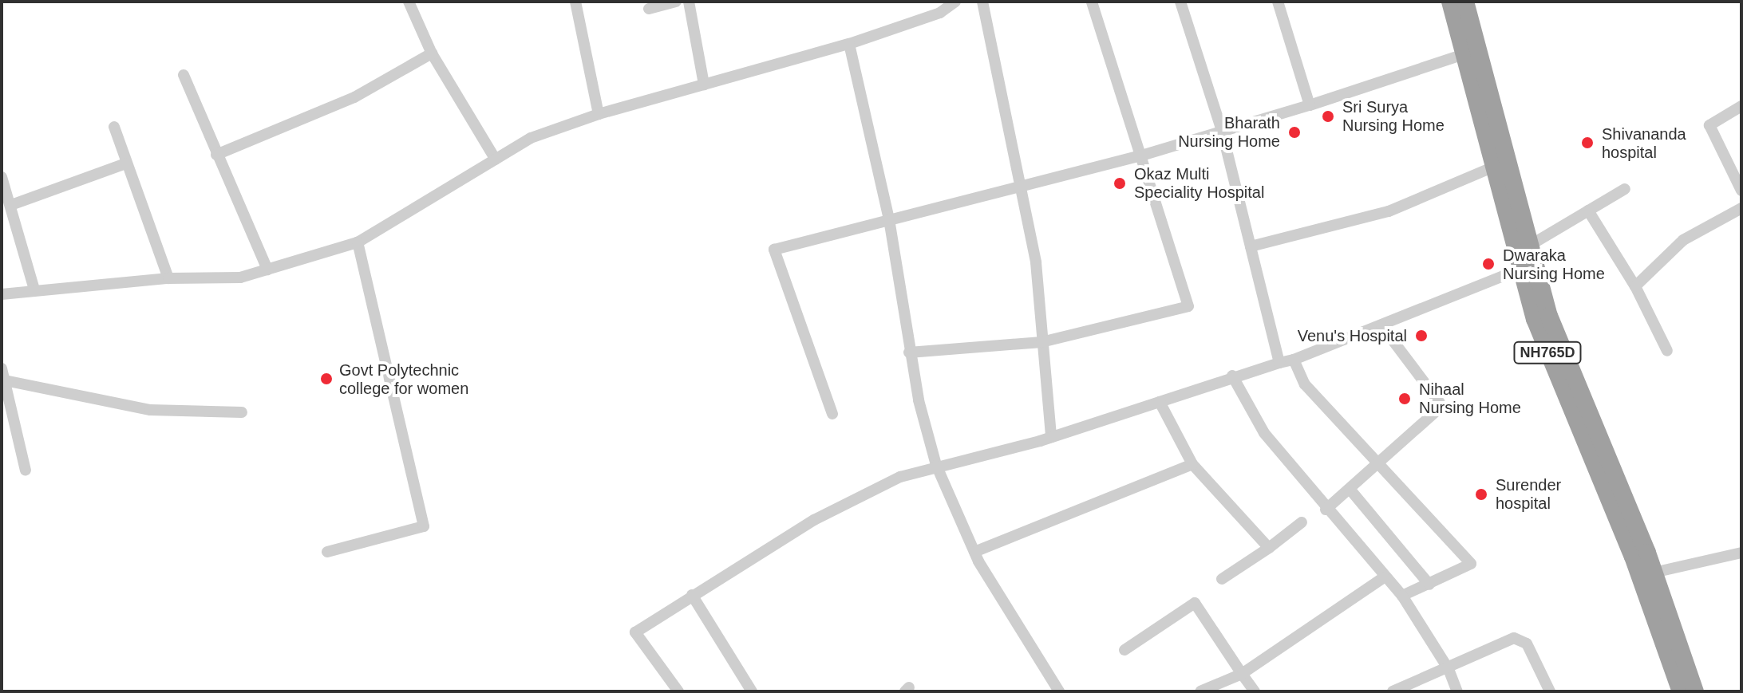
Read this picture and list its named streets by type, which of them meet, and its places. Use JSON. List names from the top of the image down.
{
  "streets": {
    "highway": ["NH765D"]
  },
  "places": [
    "Sri Surya Nursing Home",
    "Bharath Nursing Home",
    "Shivananda hospital",
    "Okaz Multi Speciality Hospital",
    "Dwaraka Nursing Home",
    "Venu's Hospital",
    "Govt Polytechnic college for women",
    "Nihaal Nursing Home",
    "Surender hospital"
  ]
}
